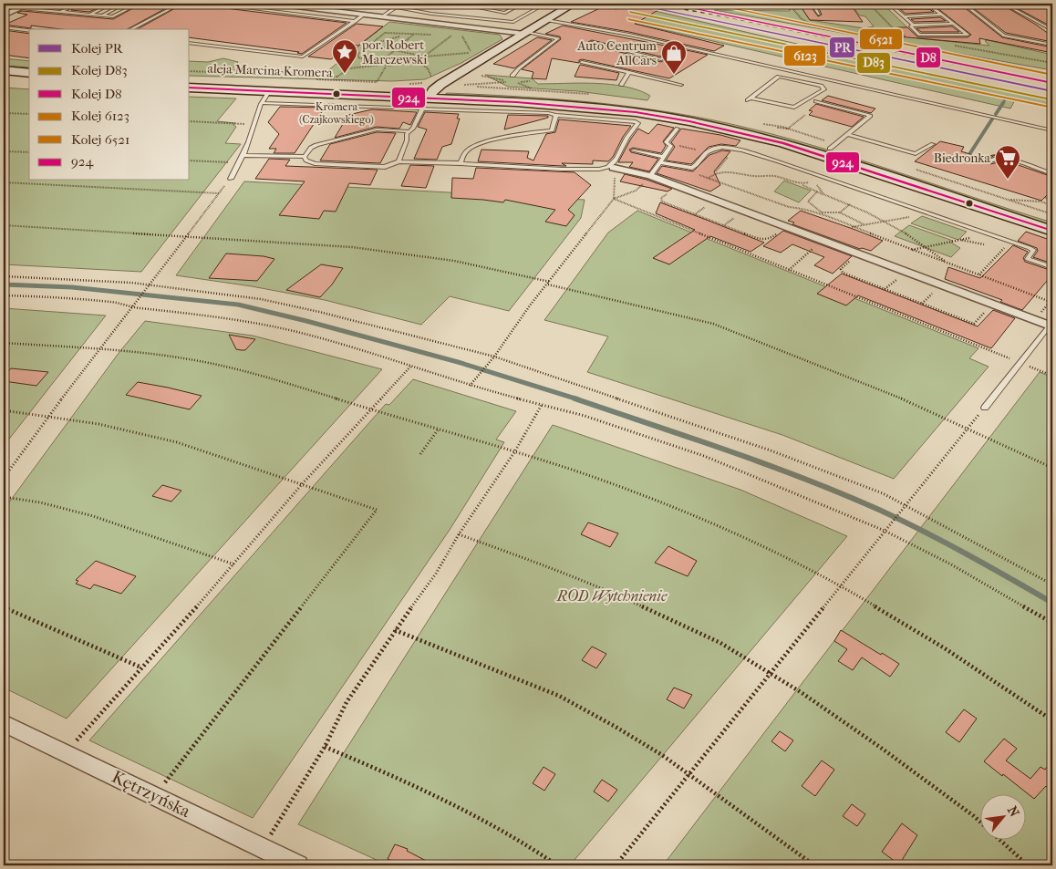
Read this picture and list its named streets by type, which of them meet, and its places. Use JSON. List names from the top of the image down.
{
  "streets": {
    "main road": ["aleja Marcina Kromera"],
    "street": ["Kętrzyńska"]
  },
  "parks": ["ROD Wytchnienie"],
  "places": {
    "place": ["por. Robert Marczewski"],
    "shop": ["Auto Centrum AllCars"],
    "other": ["Kromera (Czajkowskiego)"],
    "supermarket": ["Biedronka"]
  },
  "lines": [
    "rail line PR",
    "rail line D8",
    "rail line 6521",
    "rail line D83",
    "rail line 6123",
    "transit line 924"
  ],
  "legend": [
    "Kolej PR",
    "Kolej D83",
    "Kolej D8",
    "Kolej 6123",
    "Kolej 6521",
    "924"
  ],
  "north": "top right"
}
